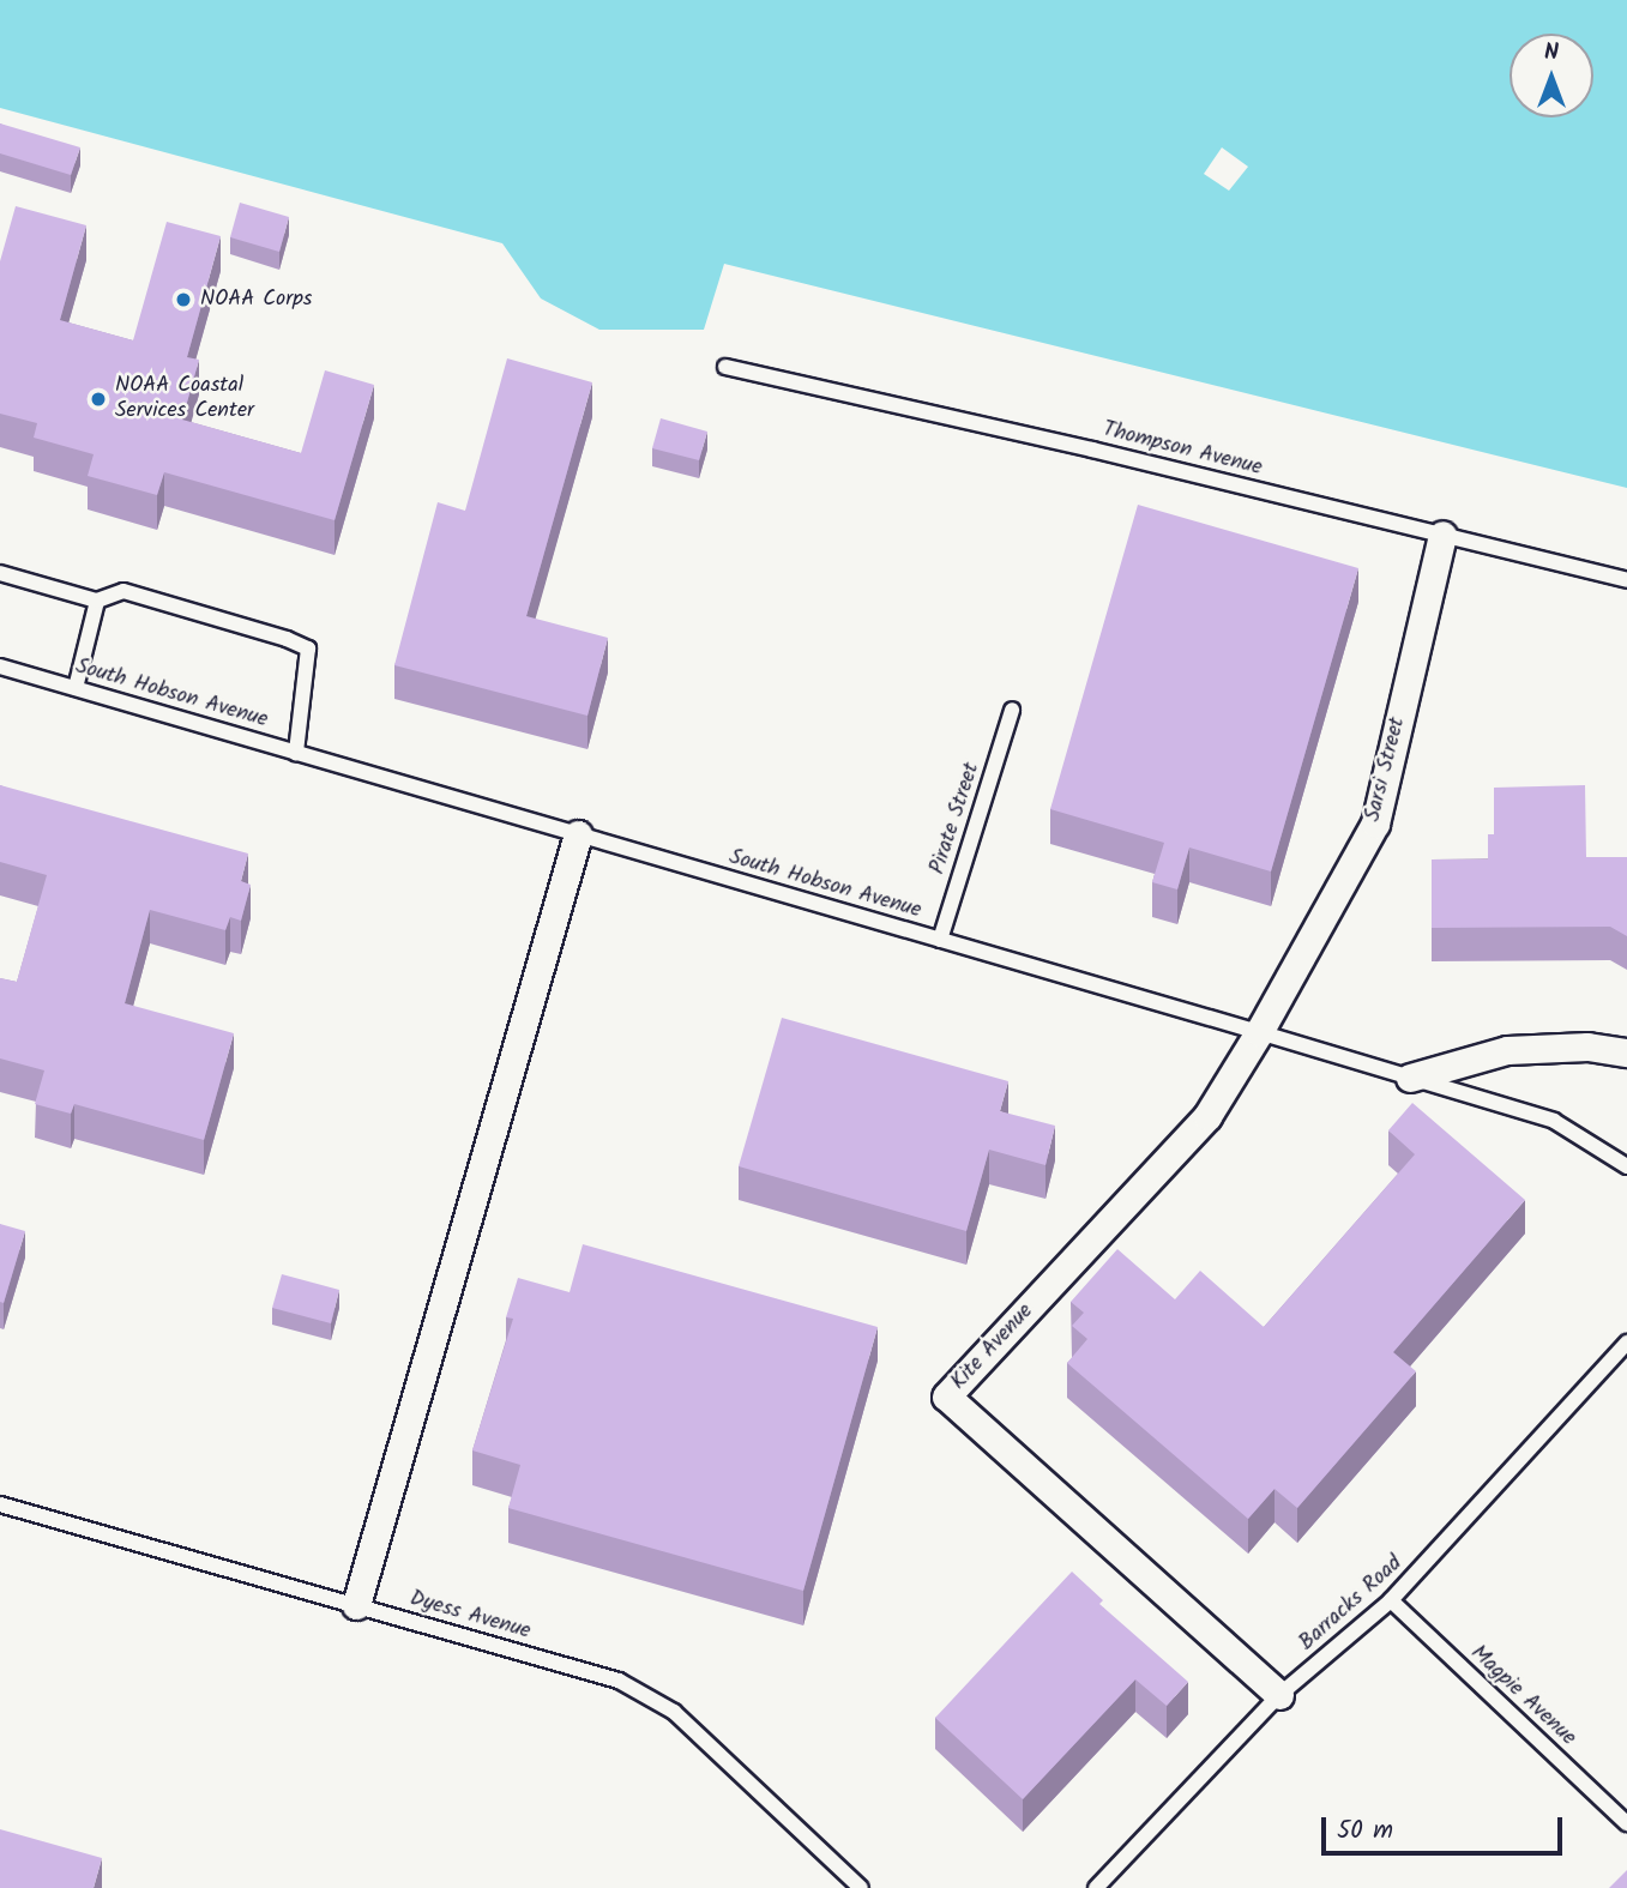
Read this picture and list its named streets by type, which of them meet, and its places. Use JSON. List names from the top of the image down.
{
  "streets": {
    "street": ["Sarsi Street", "Kite Avenue"],
    "lane": [
      "Thompson Avenue",
      "South Hobson Avenue",
      "Pirate Street",
      "Barracks Road",
      "Dyess Avenue",
      "Magpie Avenue"
    ]
  },
  "crossings": [
    ["Thompson Avenue", "Sarsi Street"],
    ["South Hobson Avenue", "Sarsi Street"],
    ["South Hobson Avenue", "Pirate Street"],
    ["South Hobson Avenue", "Kite Avenue"],
    ["Sarsi Street", "Kite Avenue"],
    ["Kite Avenue", "Barracks Road"],
    ["Barracks Road", "Magpie Avenue"]
  ],
  "places": ["NOAA Corps", "NOAA Coastal Services Center"],
  "scale_bar": "50 m",
  "north": "top"
}
